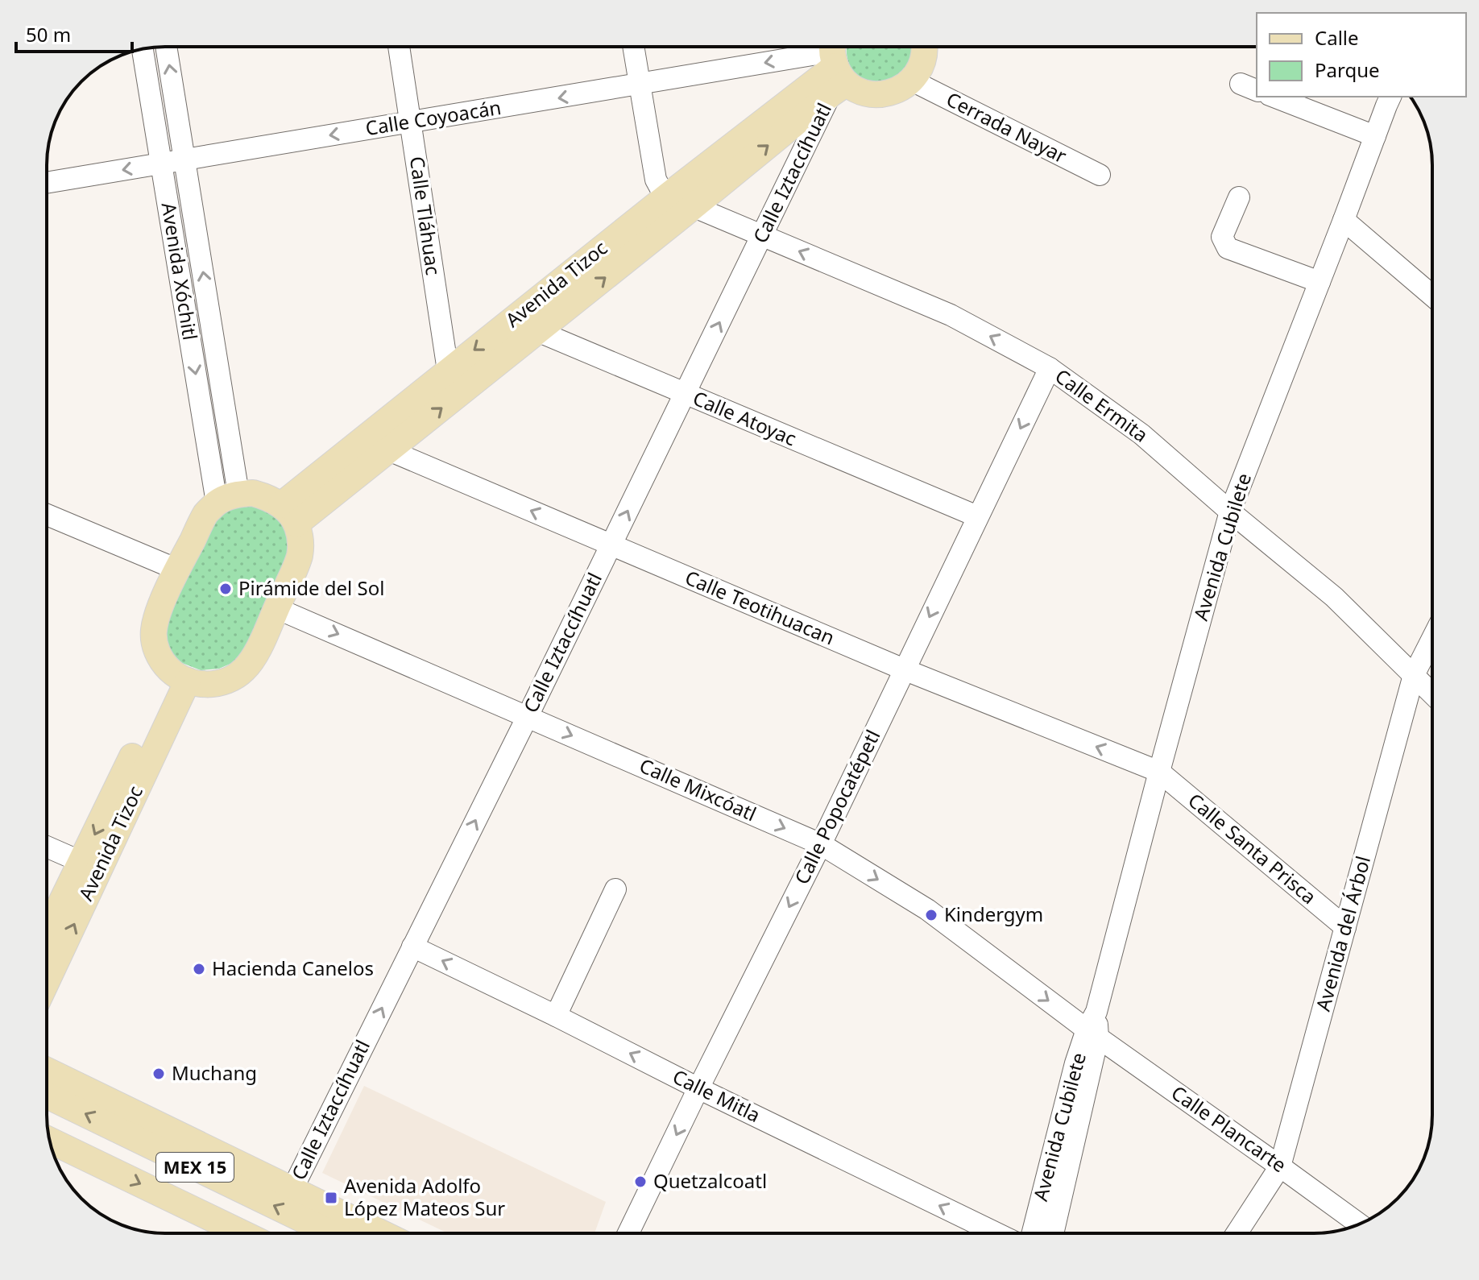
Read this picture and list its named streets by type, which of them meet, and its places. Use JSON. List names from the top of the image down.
{
  "streets": {
    "main road": ["Avenida Tizoc", "MEX 15"],
    "street": [
      "Calle Coyoacán",
      "Cerrada Nayar",
      "Calle Iztaccíhuatl",
      "Calle Tláhuac",
      "Avenida Xóchitl",
      "Calle Ermita",
      "Calle Atoyac",
      "Avenida Cubilete",
      "Calle Teotihuacan",
      "Calle Mixcóatl",
      "Calle Popocatépetl",
      "Calle Santa Prisca",
      "Avenida del Árbol",
      "Calle Mitla",
      "Calle Plancarte"
    ]
  },
  "crossings": [
    ["Calle Coyoacán", "Calle Iztaccíhuatl"],
    ["Calle Coyoacán", "Calle Tláhuac"],
    ["Calle Coyoacán", "Avenida Xóchitl"],
    ["Calle Coyoacán", "Avenida Tizoc"],
    ["Calle Iztaccíhuatl", "Avenida Tizoc"],
    ["Calle Iztaccíhuatl", "Calle Ermita"],
    ["Calle Iztaccíhuatl", "Calle Atoyac"],
    ["Calle Iztaccíhuatl", "Calle Teotihuacan"],
    ["Calle Iztaccíhuatl", "Calle Mixcóatl"],
    ["Calle Iztaccíhuatl", "Calle Mitla"],
    ["Calle Tláhuac", "Avenida Tizoc"],
    ["Avenida Xóchitl", "Avenida Tizoc"],
    ["Avenida Xóchitl", "Calle Mixcóatl"],
    ["Avenida Tizoc", "Calle Ermita"],
    ["Avenida Tizoc", "Calle Atoyac"],
    ["Avenida Tizoc", "Calle Teotihuacan"],
    ["Avenida Tizoc", "Calle Mixcóatl"],
    ["Calle Ermita", "Avenida Cubilete"],
    ["Calle Ermita", "Calle Popocatépetl"],
    ["Calle Ermita", "Avenida del Árbol"],
    ["Calle Atoyac", "Calle Popocatépetl"],
    ["Avenida Cubilete", "Calle Teotihuacan"],
    ["Avenida Cubilete", "Calle Mixcóatl"],
    ["Avenida Cubilete", "Calle Santa Prisca"],
    ["Avenida Cubilete", "Calle Plancarte"],
    ["Calle Teotihuacan", "Calle Popocatépetl"],
    ["Calle Teotihuacan", "Calle Santa Prisca"],
    ["Calle Mixcóatl", "Calle Popocatépetl"],
    ["Calle Mixcóatl", "Calle Plancarte"],
    ["Calle Popocatépetl", "Calle Mitla"],
    ["Calle Santa Prisca", "Avenida del Árbol"],
    ["Avenida del Árbol", "Calle Plancarte"]
  ],
  "one_way": [
    "Calle Coyoacán",
    "Calle Iztaccíhuatl",
    "Calle Teotihuacan",
    "Calle Mixcóatl",
    "Calle Popocatépetl",
    "Calle Mitla"
  ],
  "places": {
    "other": [
      "Pirámide del Sol",
      "Kindergym",
      "Hacienda Canelos",
      "Muchang",
      "Quetzalcoatl"
    ],
    "transit": ["Avenida Adolfo López Mateos Sur"]
  },
  "legend": ["Calle", "Parque"],
  "scale_bar": "50 m"
}
